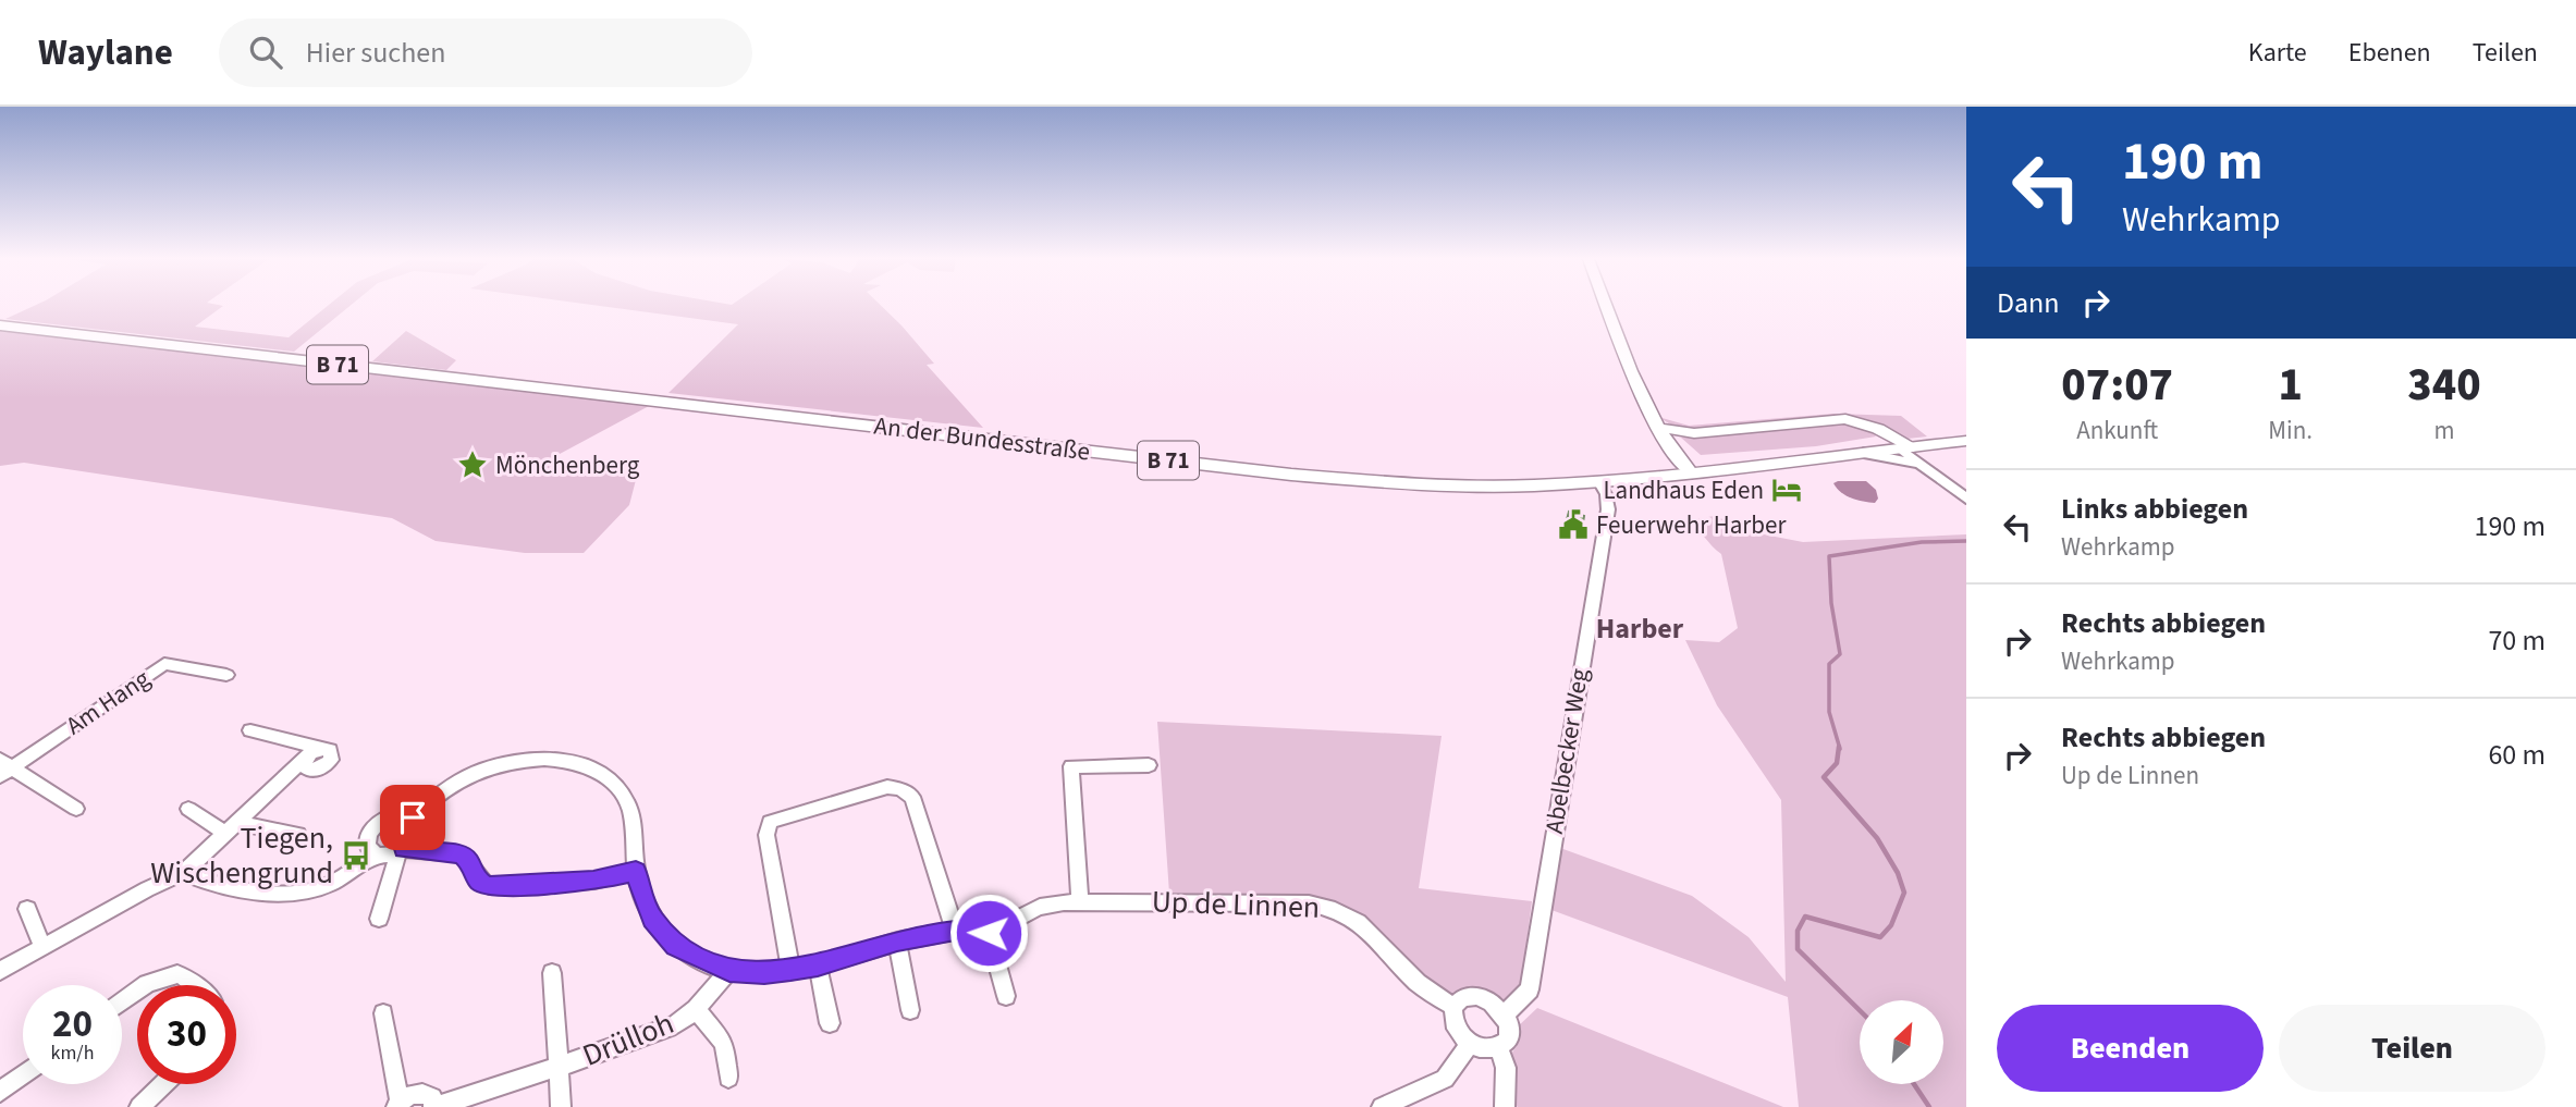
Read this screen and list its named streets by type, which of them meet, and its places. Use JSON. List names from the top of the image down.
{
  "streets": {
    "main road": ["B 71", "An der Bundesstraße"],
    "street": [
      "Am Hang",
      "Abelbecker Weg",
      "Up de Linnen",
      "Drülloh"
    ]
  },
  "crossings": [
    ["An der Bundesstraße", "Abelbecker Weg"],
    ["Abelbecker Weg", "Up de Linnen"]
  ],
  "districts": ["Harber"],
  "places": {
    "place": ["Mönchenberg"],
    "hotel": ["Landhaus Eden"],
    "public building": ["Feuerwehr Harber"],
    "bus stop": ["Tiegen, Wischengrund"]
  },
  "north": "top right",
  "page": {
    "header": "Waylane",
    "search": "Hier suchen",
    "nav": ["Karte", "Ebenen", "Teilen"],
    "turn": ["190 m", "Wehrkamp"],
    "then": "Dann",
    "eta": [
      "07:07",
      "Ankunft",
      "1",
      "Min.",
      "340",
      "m"
    ],
    "list": [
      {
        "name": "Links abbiegen",
        "note": "Wehrkamp",
        "value": "190 m"
      },
      {
        "name": "Rechts abbiegen",
        "note": "Wehrkamp",
        "value": "70 m"
      },
      {
        "name": "Rechts abbiegen",
        "note": "Up de Linnen",
        "value": "60 m"
      }
    ],
    "speed": "20 km/h",
    "limit": "30",
    "buttons": ["Beenden", "Teilen"]
  }
}
